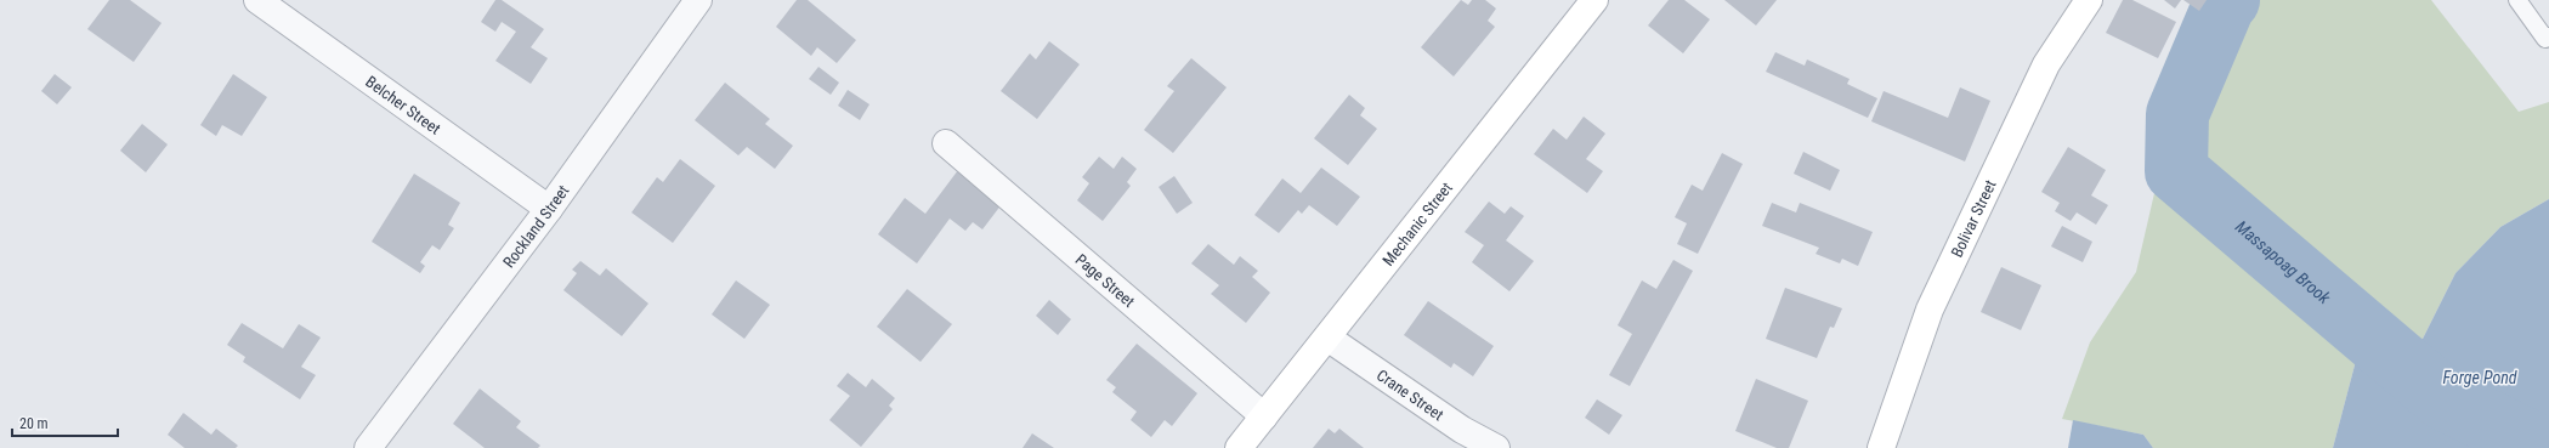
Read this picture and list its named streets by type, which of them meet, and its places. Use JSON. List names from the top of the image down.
{
  "streets": {
    "street": [
      "Belcher Street",
      "Bolivar Street",
      "Mechanic Street",
      "Rockland Street",
      "Page Street",
      "Crane Street"
    ]
  },
  "crossings": [
    ["Belcher Street", "Rockland Street"],
    ["Mechanic Street", "Page Street"],
    ["Mechanic Street", "Crane Street"]
  ],
  "water": ["Massapoag Brook", "Forge Pond"],
  "scale_bar": "20 m"
}
